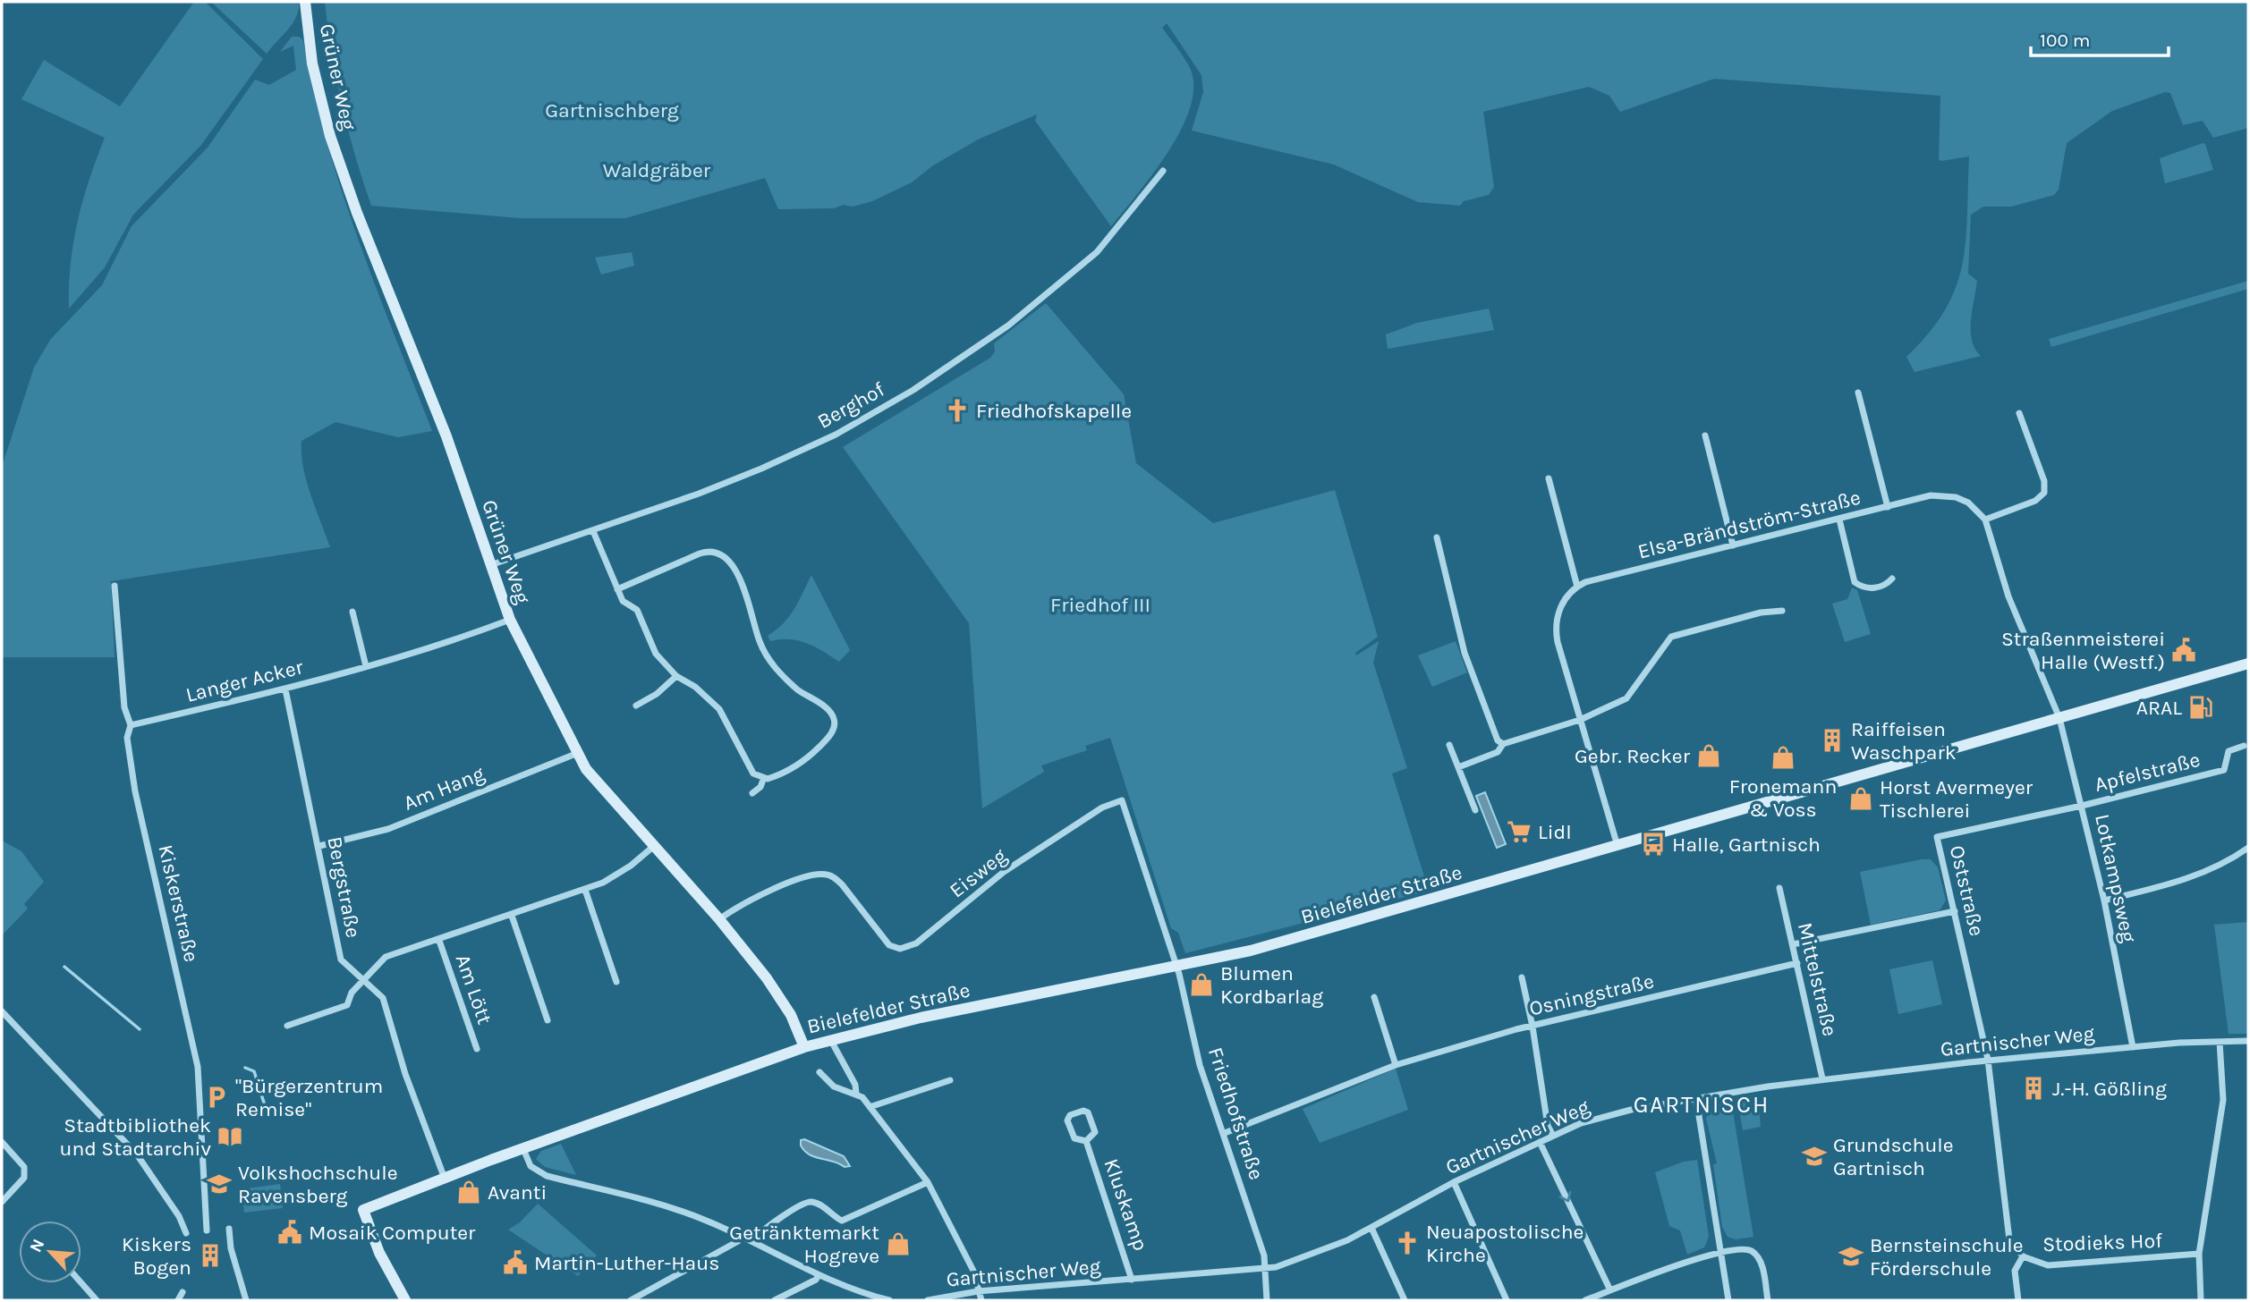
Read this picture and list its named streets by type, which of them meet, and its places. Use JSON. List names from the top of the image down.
{
  "streets": {
    "street": [
      "Grüner Weg",
      "Berghof",
      "Elsa-Brändström-Straße",
      "Langer Acker",
      "Apfelstraße",
      "Am Hang",
      "Eisweg",
      "Lotkampsweg",
      "Bergstraße",
      "Oststraße",
      "Bielefelder Straße",
      "Kiskerstraße",
      "Mittelstraße",
      "Am Lött",
      "Osningstraße",
      "Gartnischer Weg",
      "Friedhofstraße",
      "Kluskamp",
      "Stodieks Hof"
    ]
  },
  "crossings": [
    ["Grüner Weg", "Berghof"],
    ["Grüner Weg", "Langer Acker"],
    ["Grüner Weg", "Am Hang"],
    ["Grüner Weg", "Eisweg"],
    ["Grüner Weg", "Bielefelder Straße"],
    ["Grüner Weg", "Am Lött"],
    ["Langer Acker", "Bergstraße"],
    ["Langer Acker", "Kiskerstraße"],
    ["Apfelstraße", "Lotkampsweg"],
    ["Apfelstraße", "Oststraße"],
    ["Am Hang", "Bergstraße"],
    ["Eisweg", "Bielefelder Straße"],
    ["Eisweg", "Friedhofstraße"],
    ["Lotkampsweg", "Oststraße"],
    ["Lotkampsweg", "Bielefelder Straße"],
    ["Lotkampsweg", "Gartnischer Weg"],
    ["Bergstraße", "Bielefelder Straße"],
    ["Bergstraße", "Am Lött"],
    ["Oststraße", "Gartnischer Weg"],
    ["Oststraße", "Stodieks Hof"],
    ["Bielefelder Straße", "Friedhofstraße"],
    ["Mittelstraße", "Osningstraße"],
    ["Mittelstraße", "Gartnischer Weg"],
    ["Osningstraße", "Friedhofstraße"],
    ["Gartnischer Weg", "Friedhofstraße"],
    ["Gartnischer Weg", "Kluskamp"],
    ["Gartnischer Weg", "Stodieks Hof"]
  ],
  "districts": ["GARTNISCH"],
  "parks": ["Gartnischberg", "Waldgräber", "Friedhof III"],
  "places": {
    "church": ["Friedhofskapelle", "Neuapostolische Kirche"],
    "public building": ["Straßenmeisterei Halle (Westf.)", "Mosaik Computer", "Martin-Luther-Haus"],
    "fuel station": ["ARAL"],
    "building": ["Raiffeisen Waschpark", "J.-H. Gößling", "Kiskers Bogen"],
    "shop": [
      "Gebr. Recker",
      "Fronemann & Voss",
      "Horst Avermeyer Tischlerei",
      "Blumen Kordbarlag",
      "Avanti",
      "Getränktemarkt Hogreve"
    ],
    "supermarket": ["Lidl"],
    "bus stop": ["Halle, Gartnisch"],
    "parking": ["\"Bürgerzentrum Remise\""],
    "library": ["Stadtbibliothek und Stadtarchiv"],
    "school or university": ["Grundschule Gartnisch", "Volkshochschule Ravensberg", "Bernsteinschule Förderschule"]
  },
  "scale_bar": "100 m",
  "north": "top left"
}
